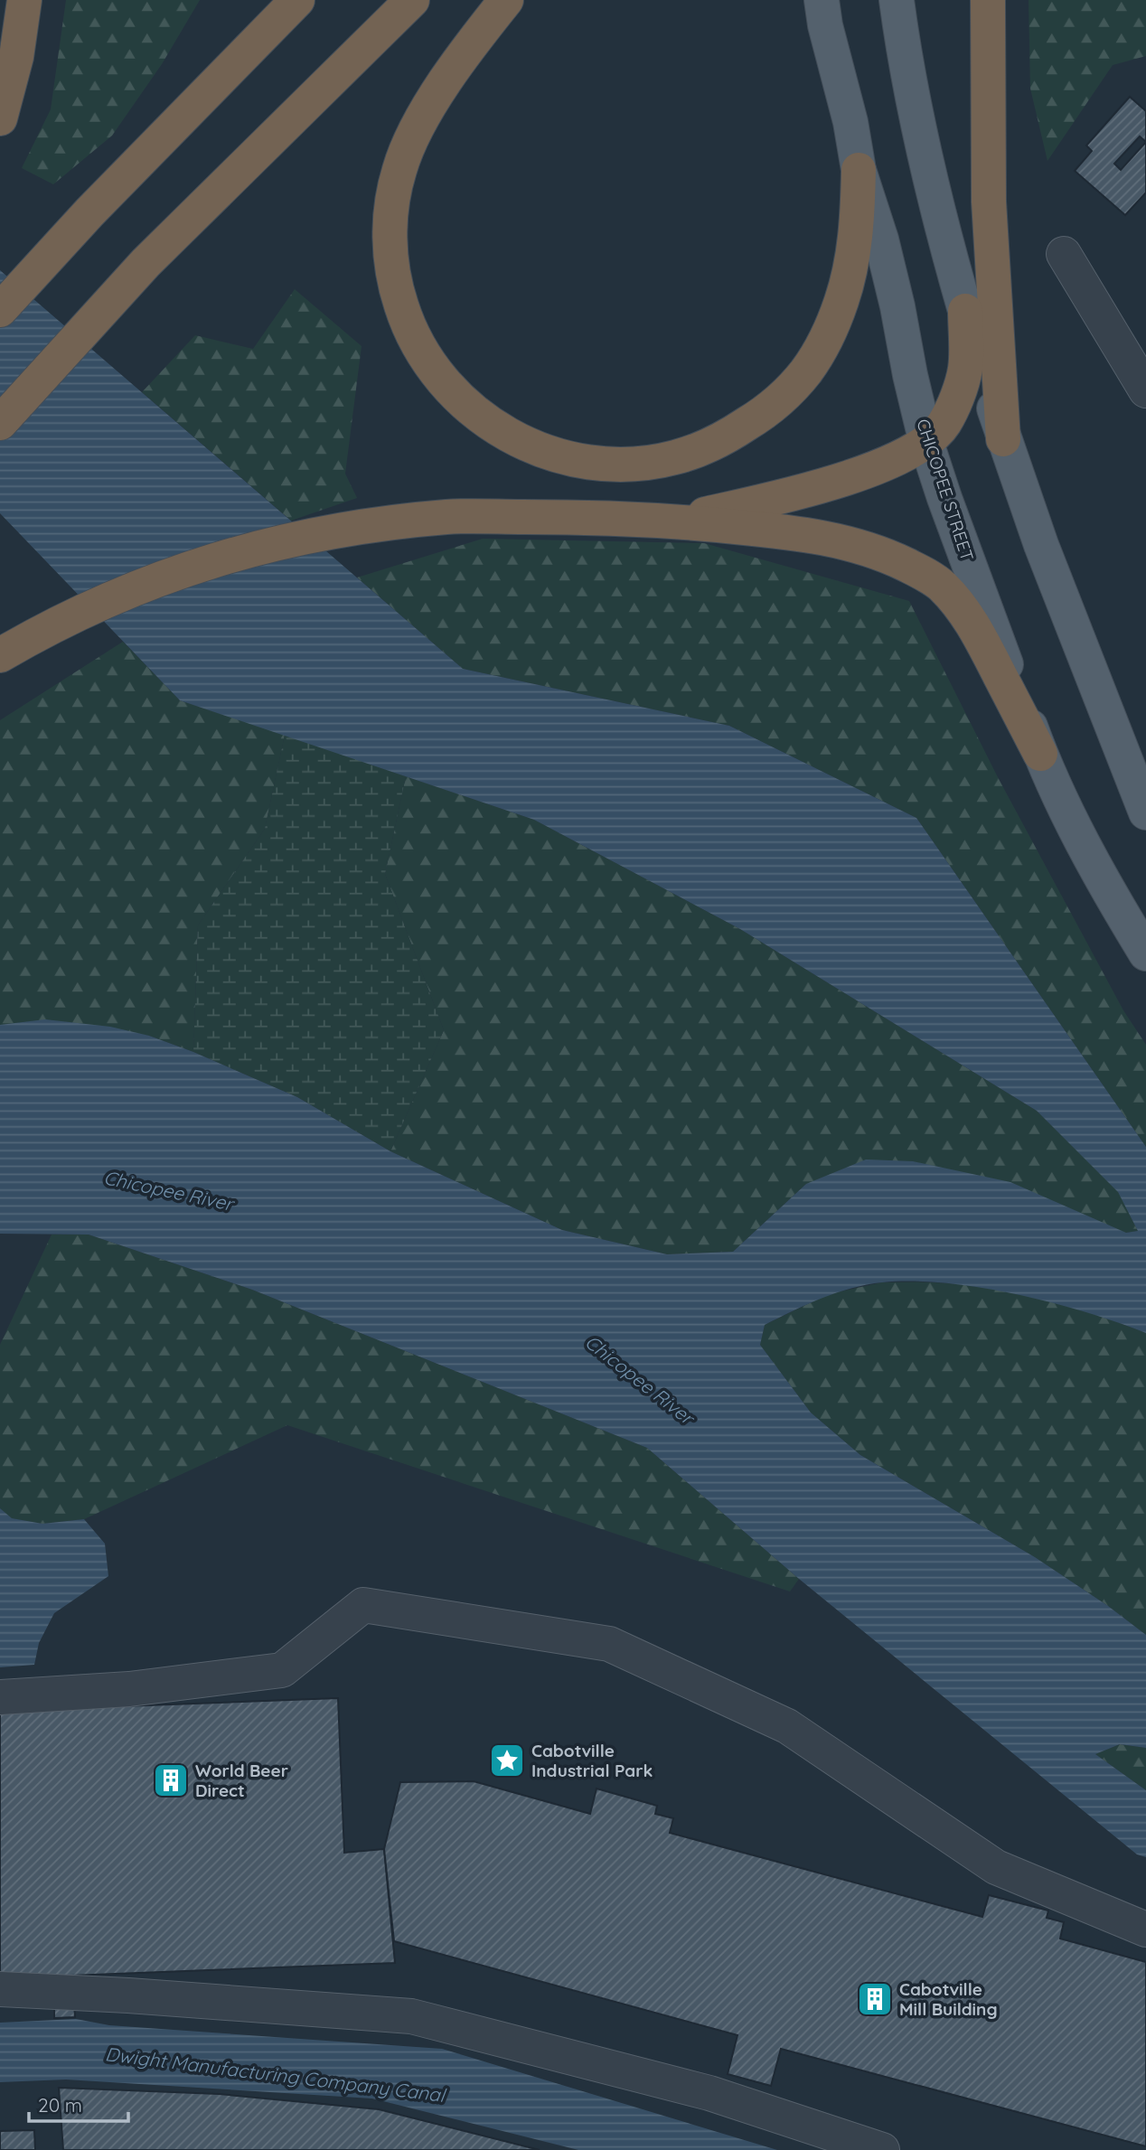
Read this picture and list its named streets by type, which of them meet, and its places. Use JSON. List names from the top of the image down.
{
  "streets": {
    "main road": ["CHICOPEE STREET"]
  },
  "water": ["Chicopee River", "Dwight Manufacturing Company Canal"],
  "places": {
    "place": ["Cabotville Industrial Park"],
    "building": ["World Beer Direct", "Cabotville Mill Building"]
  },
  "scale_bar": "20 m"
}
